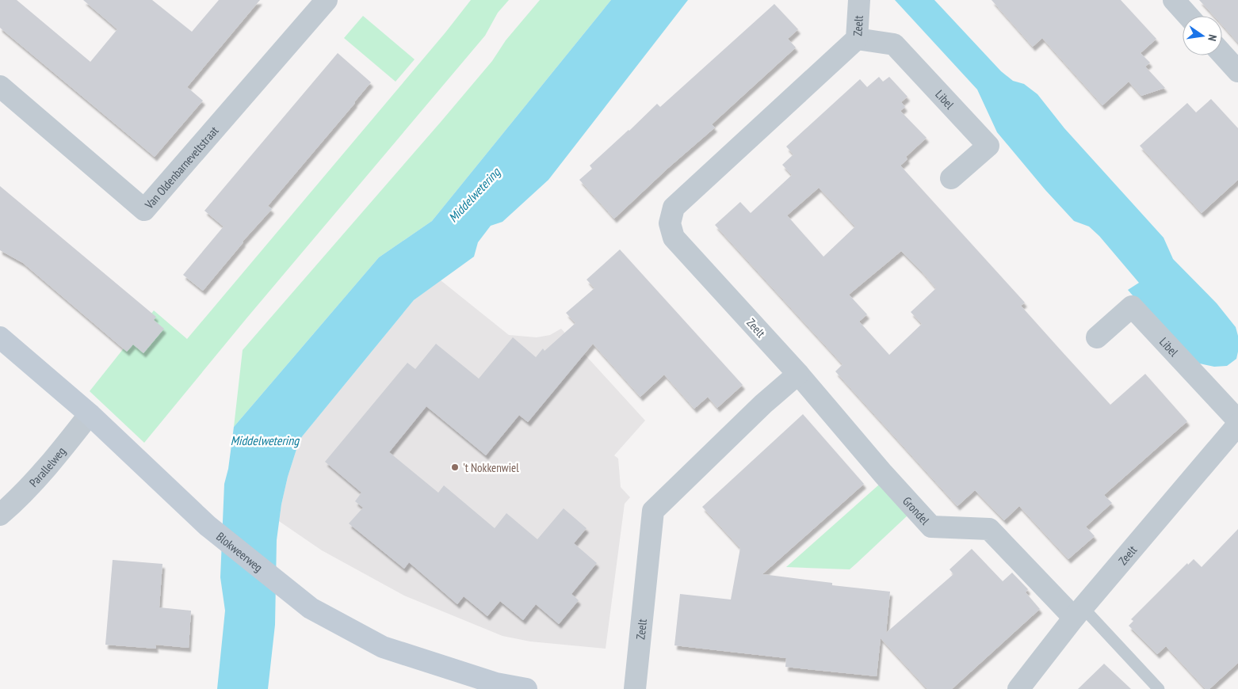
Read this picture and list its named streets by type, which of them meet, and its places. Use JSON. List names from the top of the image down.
{
  "streets": {
    "street": [
      "Zeelt",
      "Libel",
      "Van Oldenbarneveltstraat",
      "Parallelweg",
      "Grondel",
      "Blokweerweg"
    ]
  },
  "crossings": [
    ["Zeelt", "Libel"],
    ["Zeelt", "Grondel"],
    ["Parallelweg", "Blokweerweg"]
  ],
  "water": ["Middelwetering"],
  "places": ["'t Nokkenwiel"],
  "north": "right"
}
